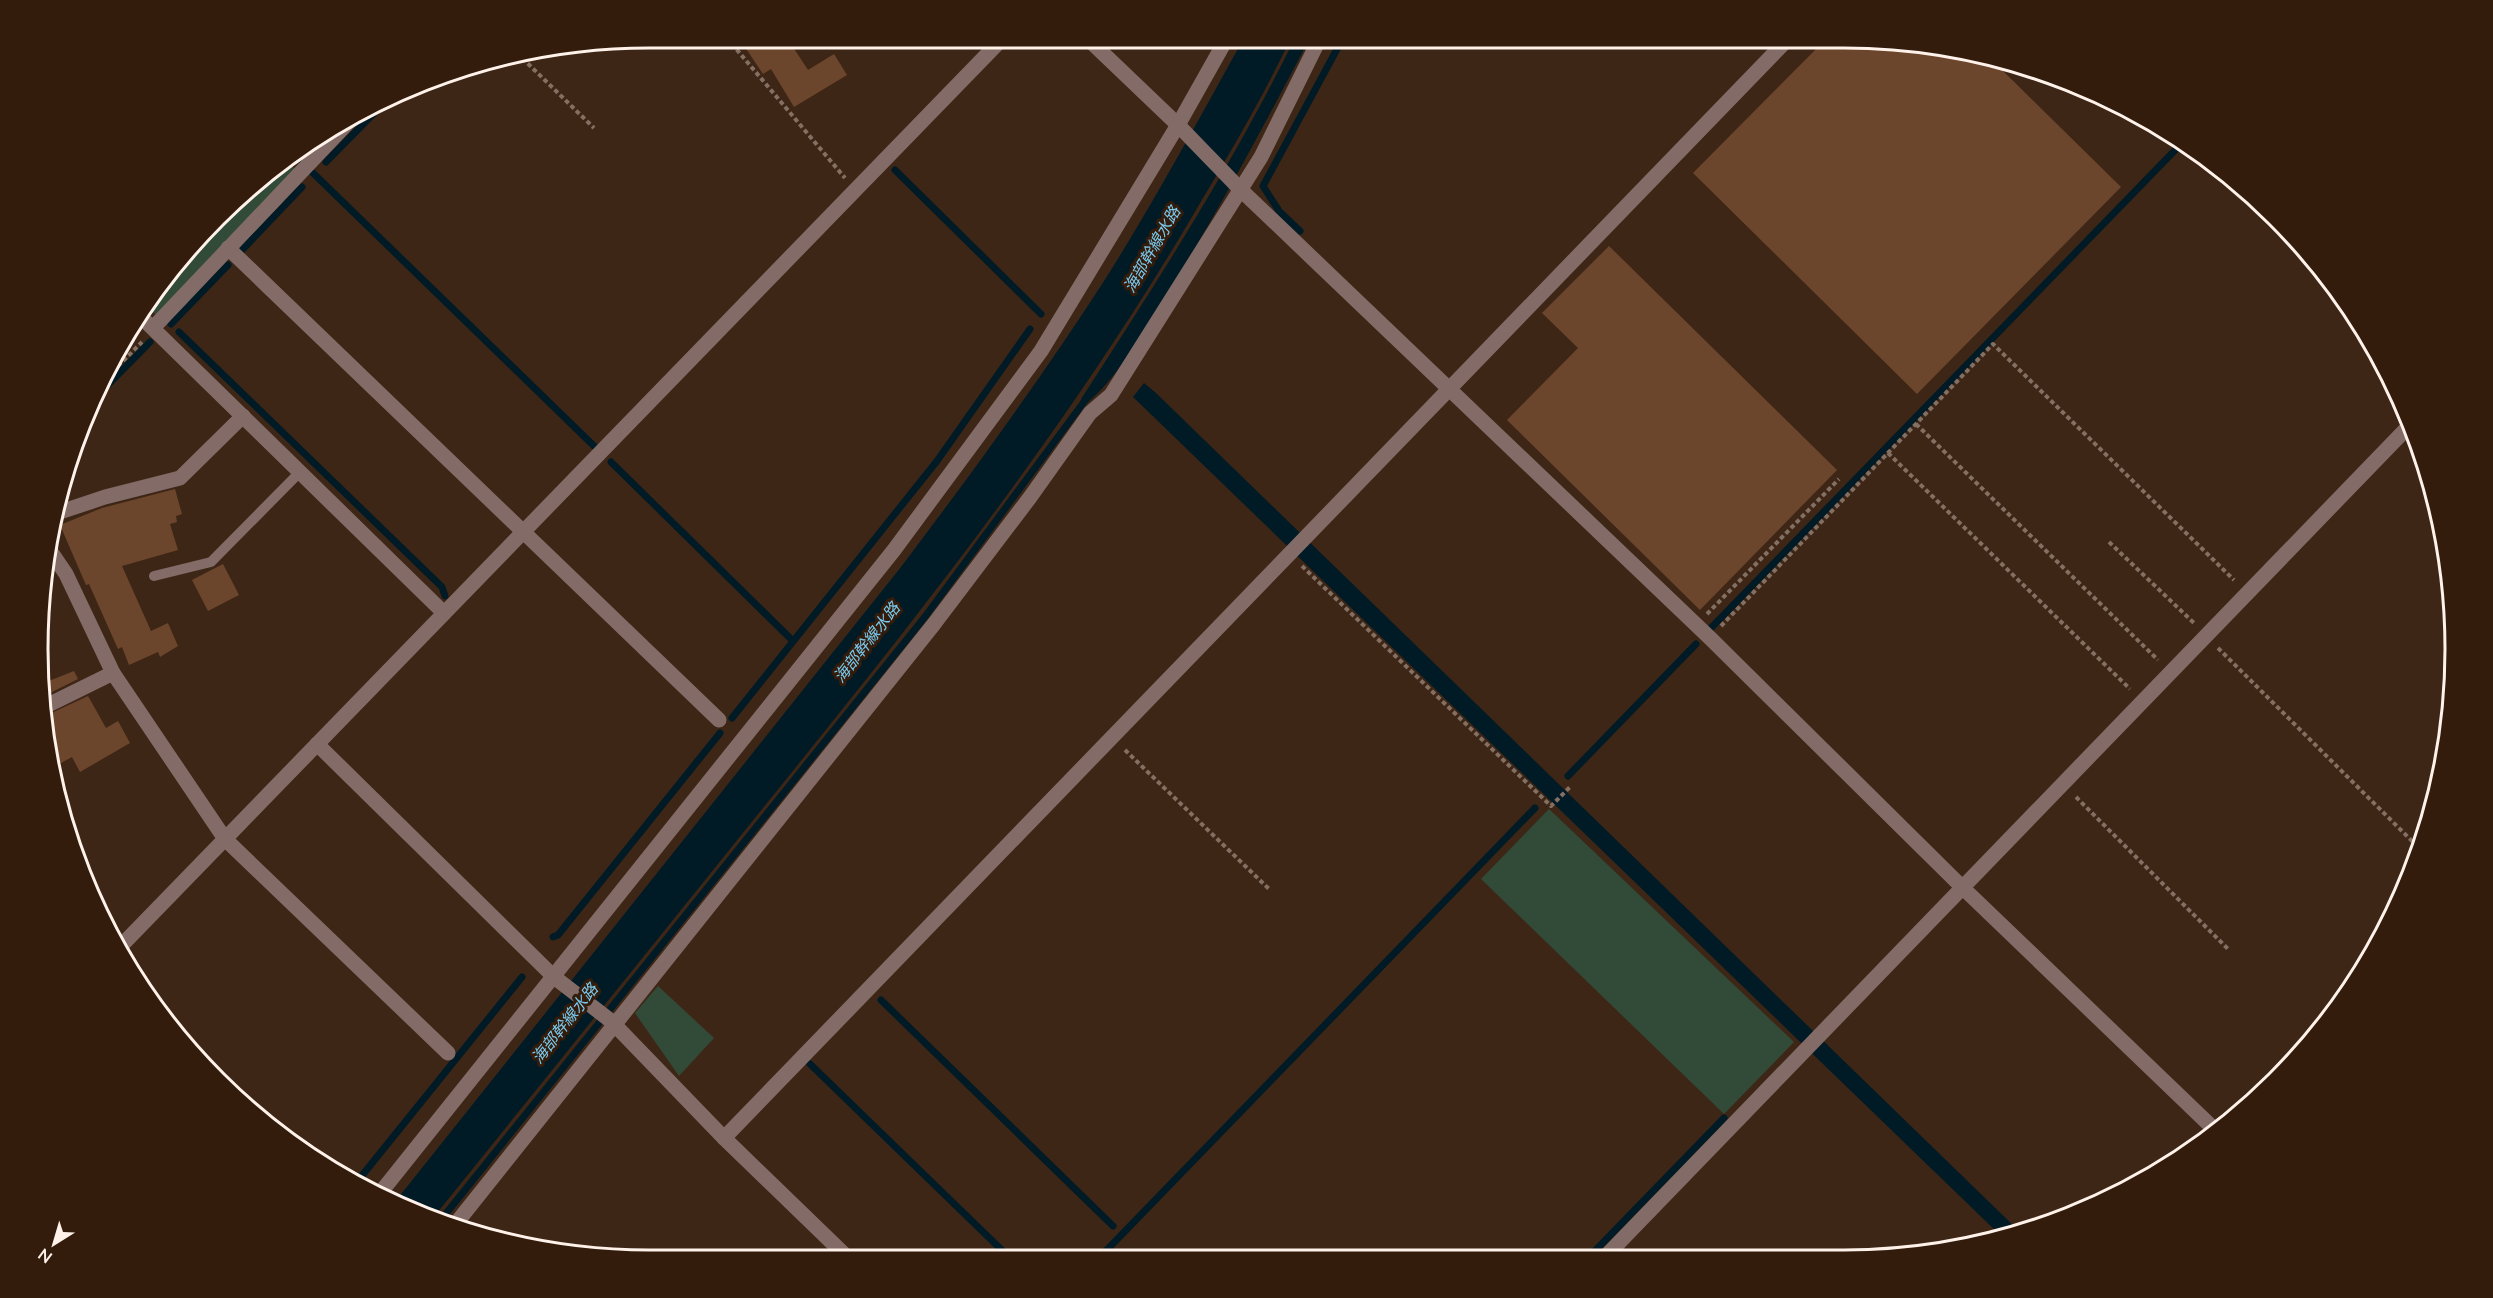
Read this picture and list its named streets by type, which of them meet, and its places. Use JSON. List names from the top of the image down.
{
  "water": ["海部幹線水路"],
  "north": "bottom left"
}
